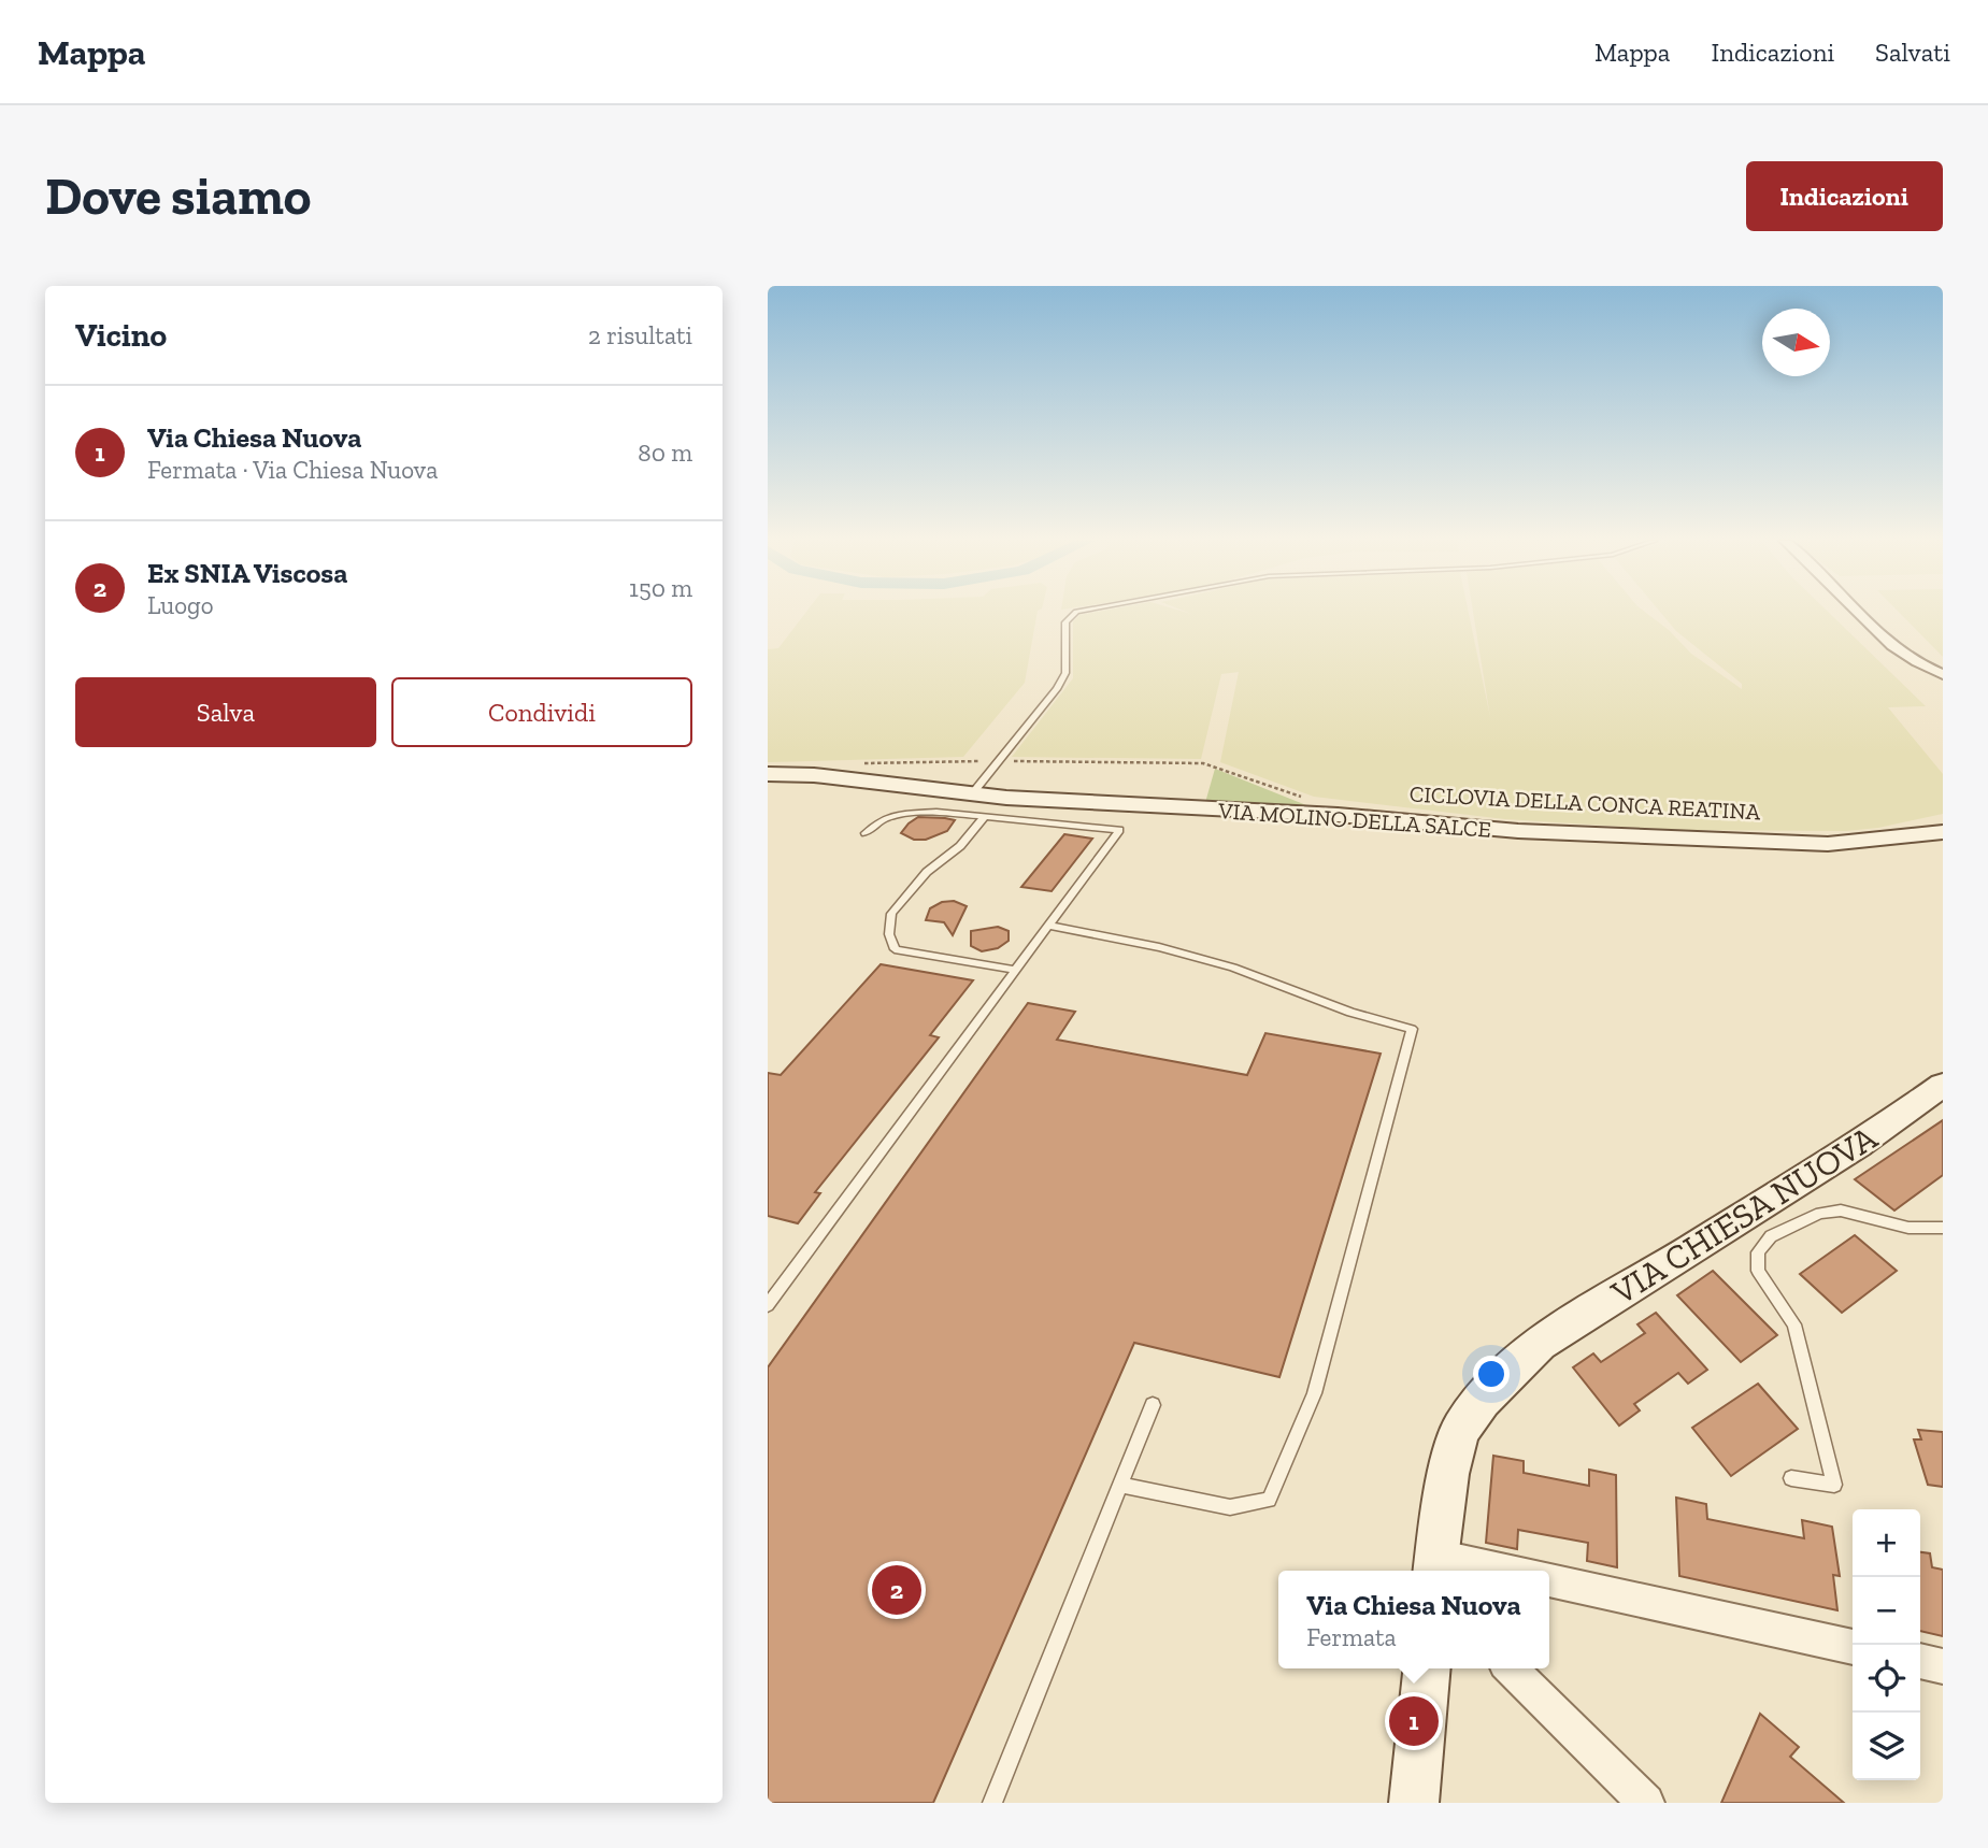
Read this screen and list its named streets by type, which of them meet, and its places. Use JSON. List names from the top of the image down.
{
  "streets": {
    "street": ["VIA MOLINO DELLA SALCE", "VIA CHIESA NUOVA"]
  },
  "north": "right",
  "page": {
    "header": "Mappa",
    "nav": ["Mappa", "Indicazioni", "Salvati"],
    "buttons": [
      "Indicazioni",
      ["Salva", "Condividi"]
    ],
    "title": "Dove siamo",
    "heading": ["Vicino", "2 risultati"],
    "list": [
      {
        "mark": "1",
        "name": "Via Chiesa Nuova",
        "note": "Fermata · Via Chiesa Nuova",
        "value": "80 m"
      },
      {
        "mark": "2",
        "name": "Ex SNIA Viscosa",
        "note": "Luogo",
        "value": "150 m"
      }
    ],
    "map_buttons": ["+", "−"],
    "pins": ["2", "1"],
    "popup": ["Via Chiesa Nuova", "Fermata"]
  }
}
